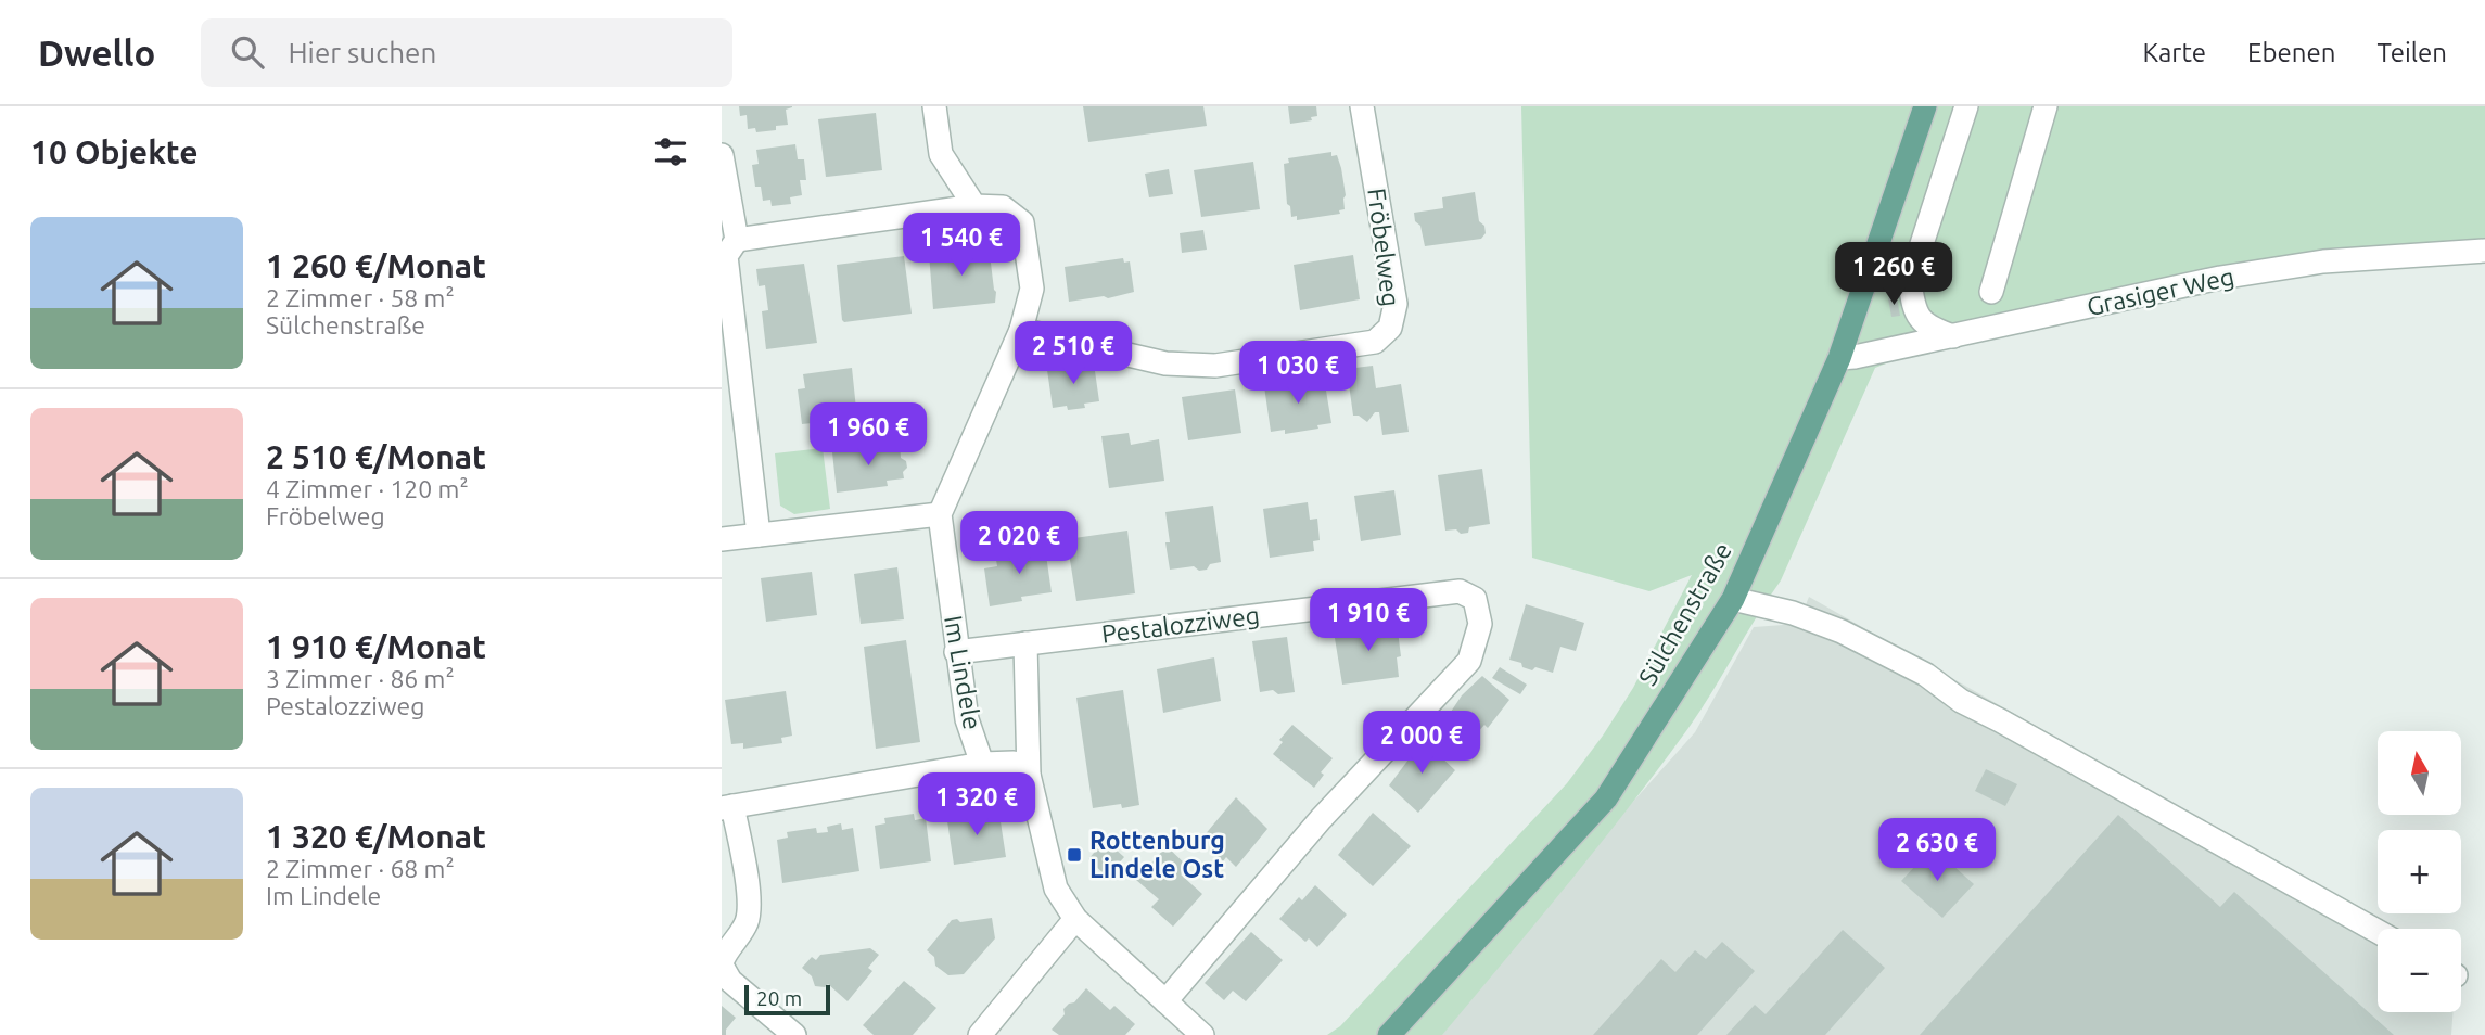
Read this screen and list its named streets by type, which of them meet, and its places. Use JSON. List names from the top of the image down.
{
  "streets": {
    "main road": ["Sülchenstraße"],
    "street": [
      "Fröbelweg",
      "Grasiger Weg",
      "Pestalozziweg",
      "Im Lindele"
    ]
  },
  "crossings": [
    ["Grasiger Weg", "Sülchenstraße"],
    ["Pestalozziweg", "Im Lindele"]
  ],
  "places": {
    "transit": ["Rottenburg Lindele Ost"]
  },
  "scale_bar": "20 m",
  "north": "top",
  "page": {
    "header": "Dwello",
    "search": "Hier suchen",
    "nav": ["Karte", "Ebenen", "Teilen"],
    "heading": "10 Objekte",
    "list": [
      {
        "name": "1 260 €/Monat",
        "note": "2 Zimmer · 58 m² · Sülchenstraße"
      },
      {
        "name": "2 510 €/Monat",
        "note": "4 Zimmer · 120 m² · Fröbelweg"
      },
      {
        "name": "1 910 €/Monat",
        "note": "3 Zimmer · 86 m² · Pestalozziweg"
      },
      {
        "name": "1 320 €/Monat",
        "note": "2 Zimmer · 68 m² · Im Lindele"
      }
    ],
    "price": [
      "1 540 €",
      "1 260 €",
      "2 510 €",
      "1 030 €",
      "1 960 €",
      "2 020 €",
      "1 910 €",
      "2 000 €",
      "1 320 €",
      "2 630 €"
    ],
    "map_buttons": ["+", "−"],
    "scale": "20 m"
  }
}
